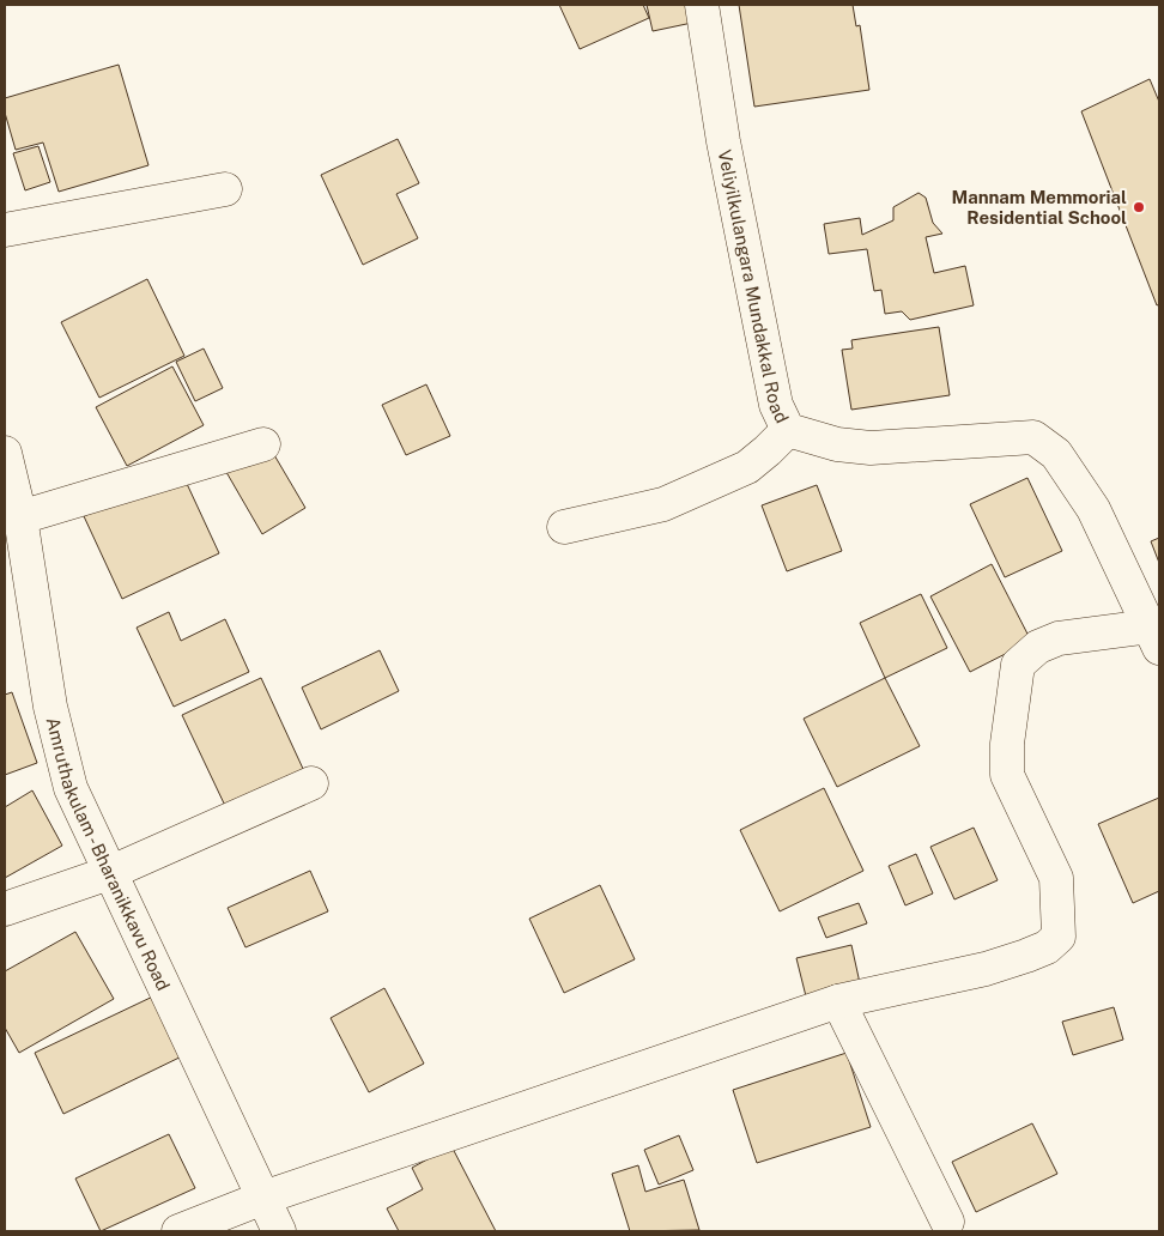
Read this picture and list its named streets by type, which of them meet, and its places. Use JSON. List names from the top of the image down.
{
  "streets": {
    "street": ["Veliyilkulangara Mundakkal Road", "Amruthakulam - Bharanikkavu Road"]
  },
  "places": ["Mannam Memmorial Residential School"]
}
